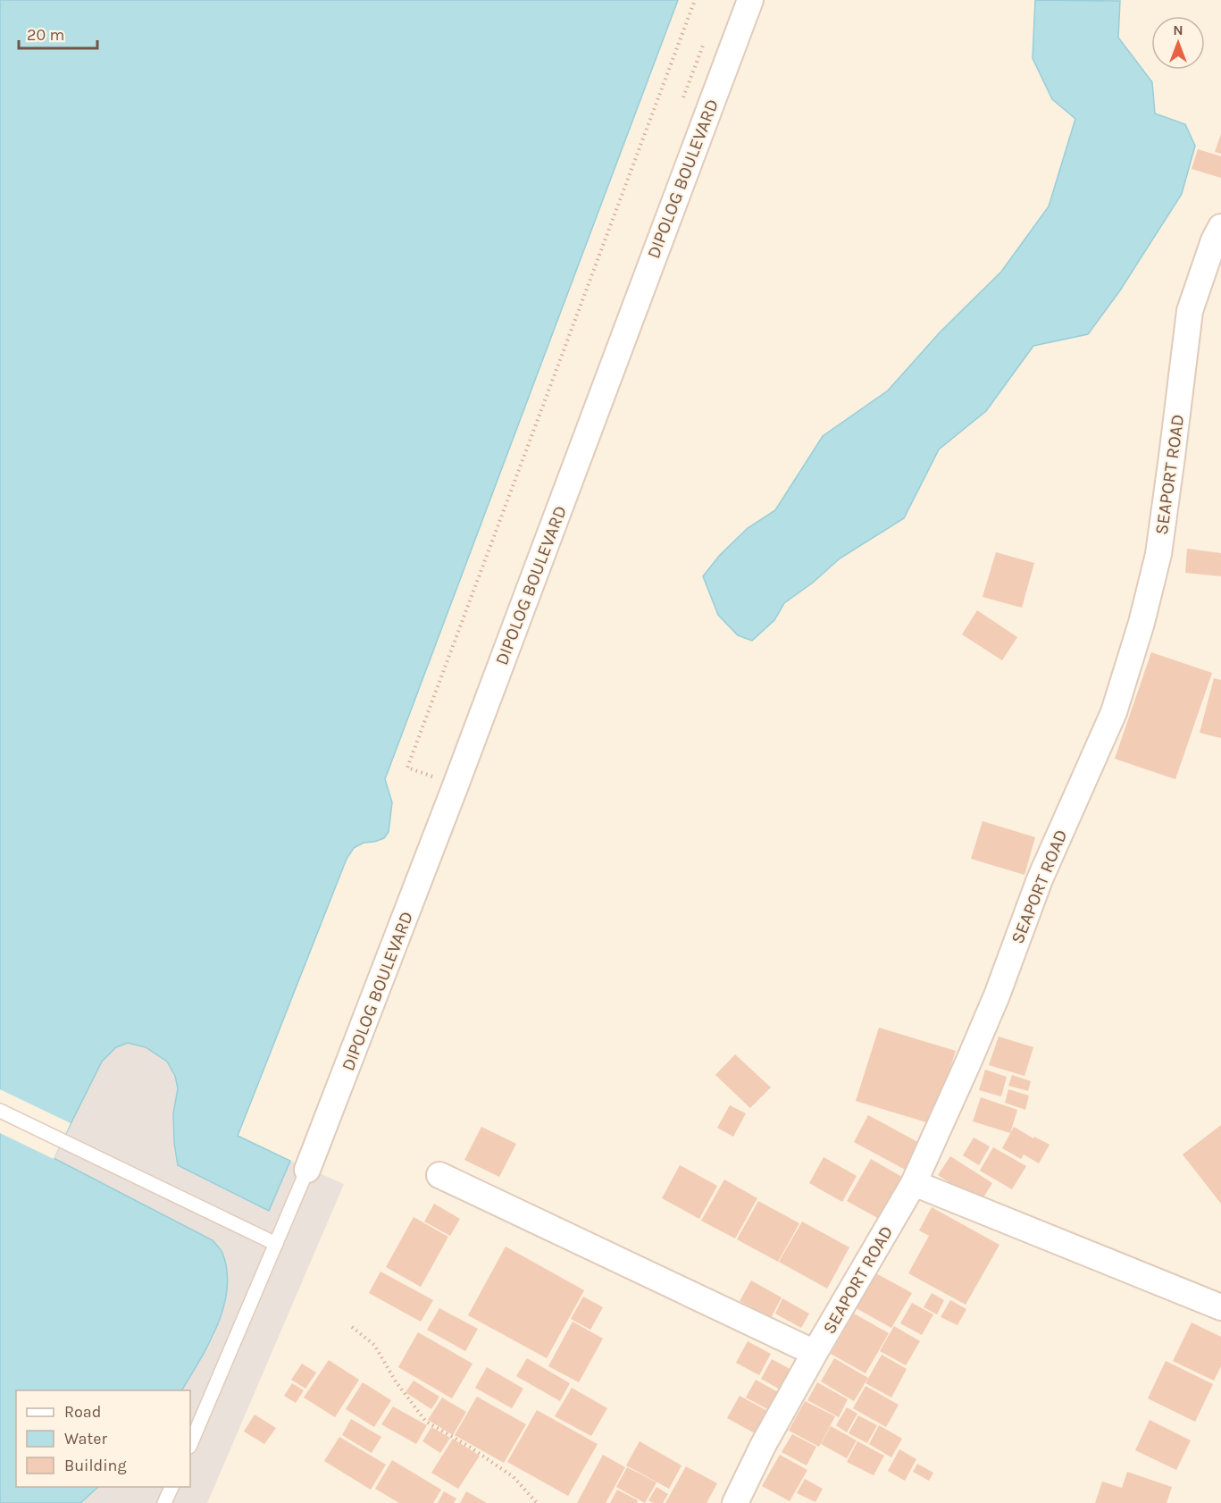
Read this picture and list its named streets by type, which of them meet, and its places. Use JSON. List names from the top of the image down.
{
  "streets": {
    "street": ["DIPOLOG BOULEVARD", "SEAPORT ROAD"]
  },
  "legend": ["Road", "Water", "Building"],
  "scale_bar": "20 m",
  "north": "top"
}
